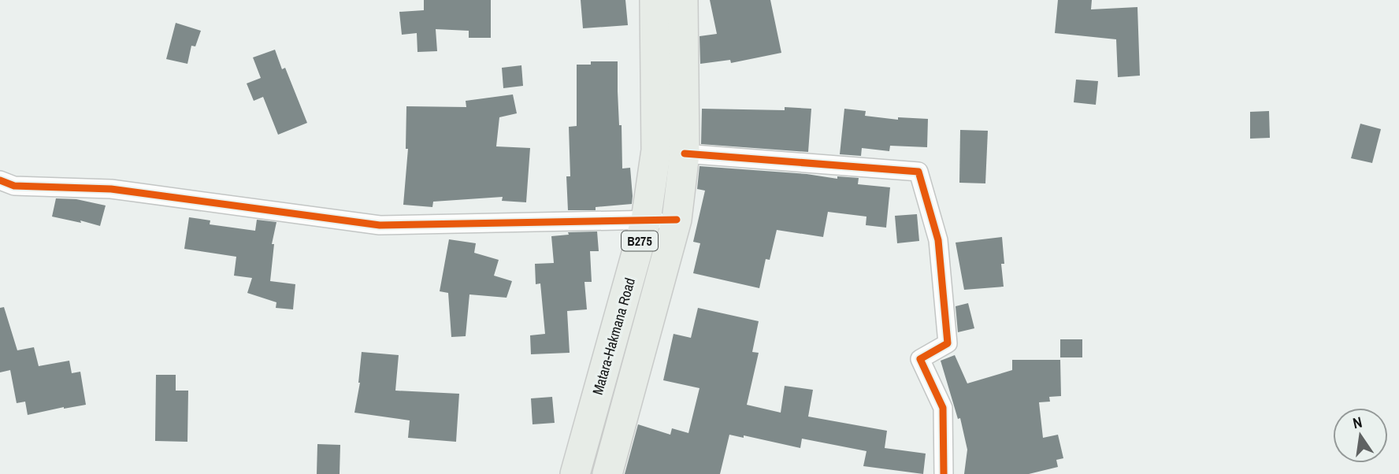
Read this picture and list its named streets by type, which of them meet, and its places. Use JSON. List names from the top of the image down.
{
  "streets": {
    "main road": ["B275", "Matara-Hakmana Road"]
  },
  "north": "top"
}
